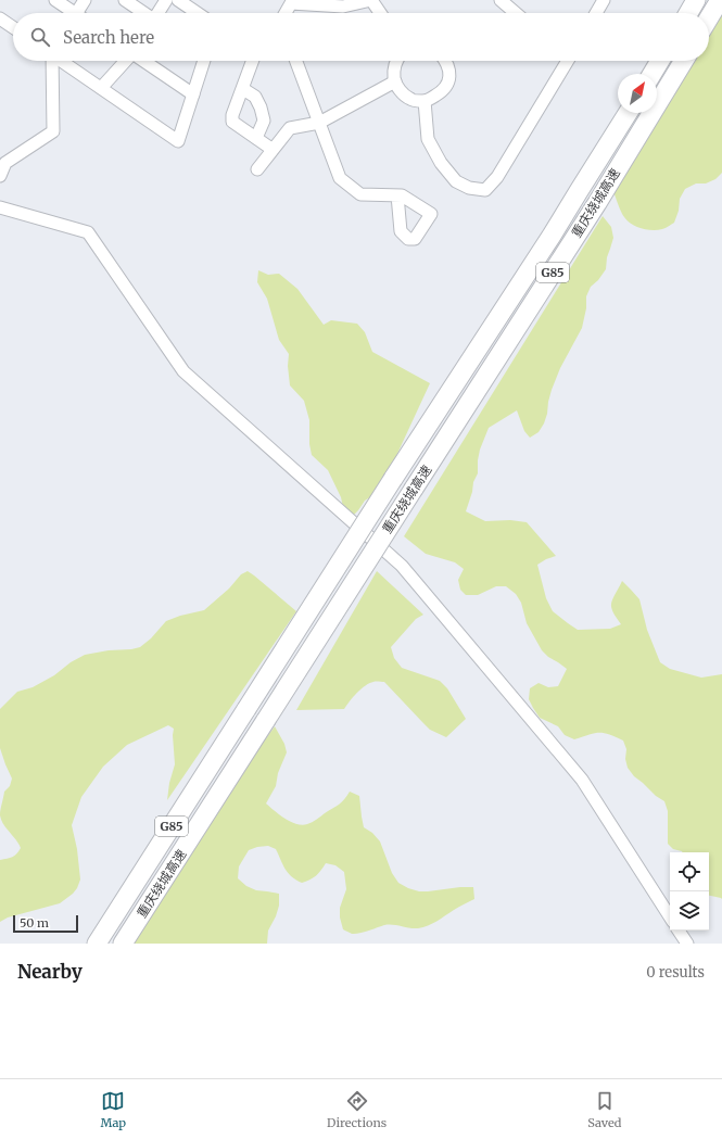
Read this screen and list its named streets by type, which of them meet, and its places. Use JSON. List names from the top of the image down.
{
  "streets": {
    "highway": ["重庆绕城高速", "G85"]
  },
  "scale_bar": "50 m",
  "north": "top right",
  "page": {
    "search": "Search here",
    "scale": "50 m",
    "heading": ["Nearby", "0 results"],
    "nav": ["Map", "Directions", "Saved"]
  }
}
